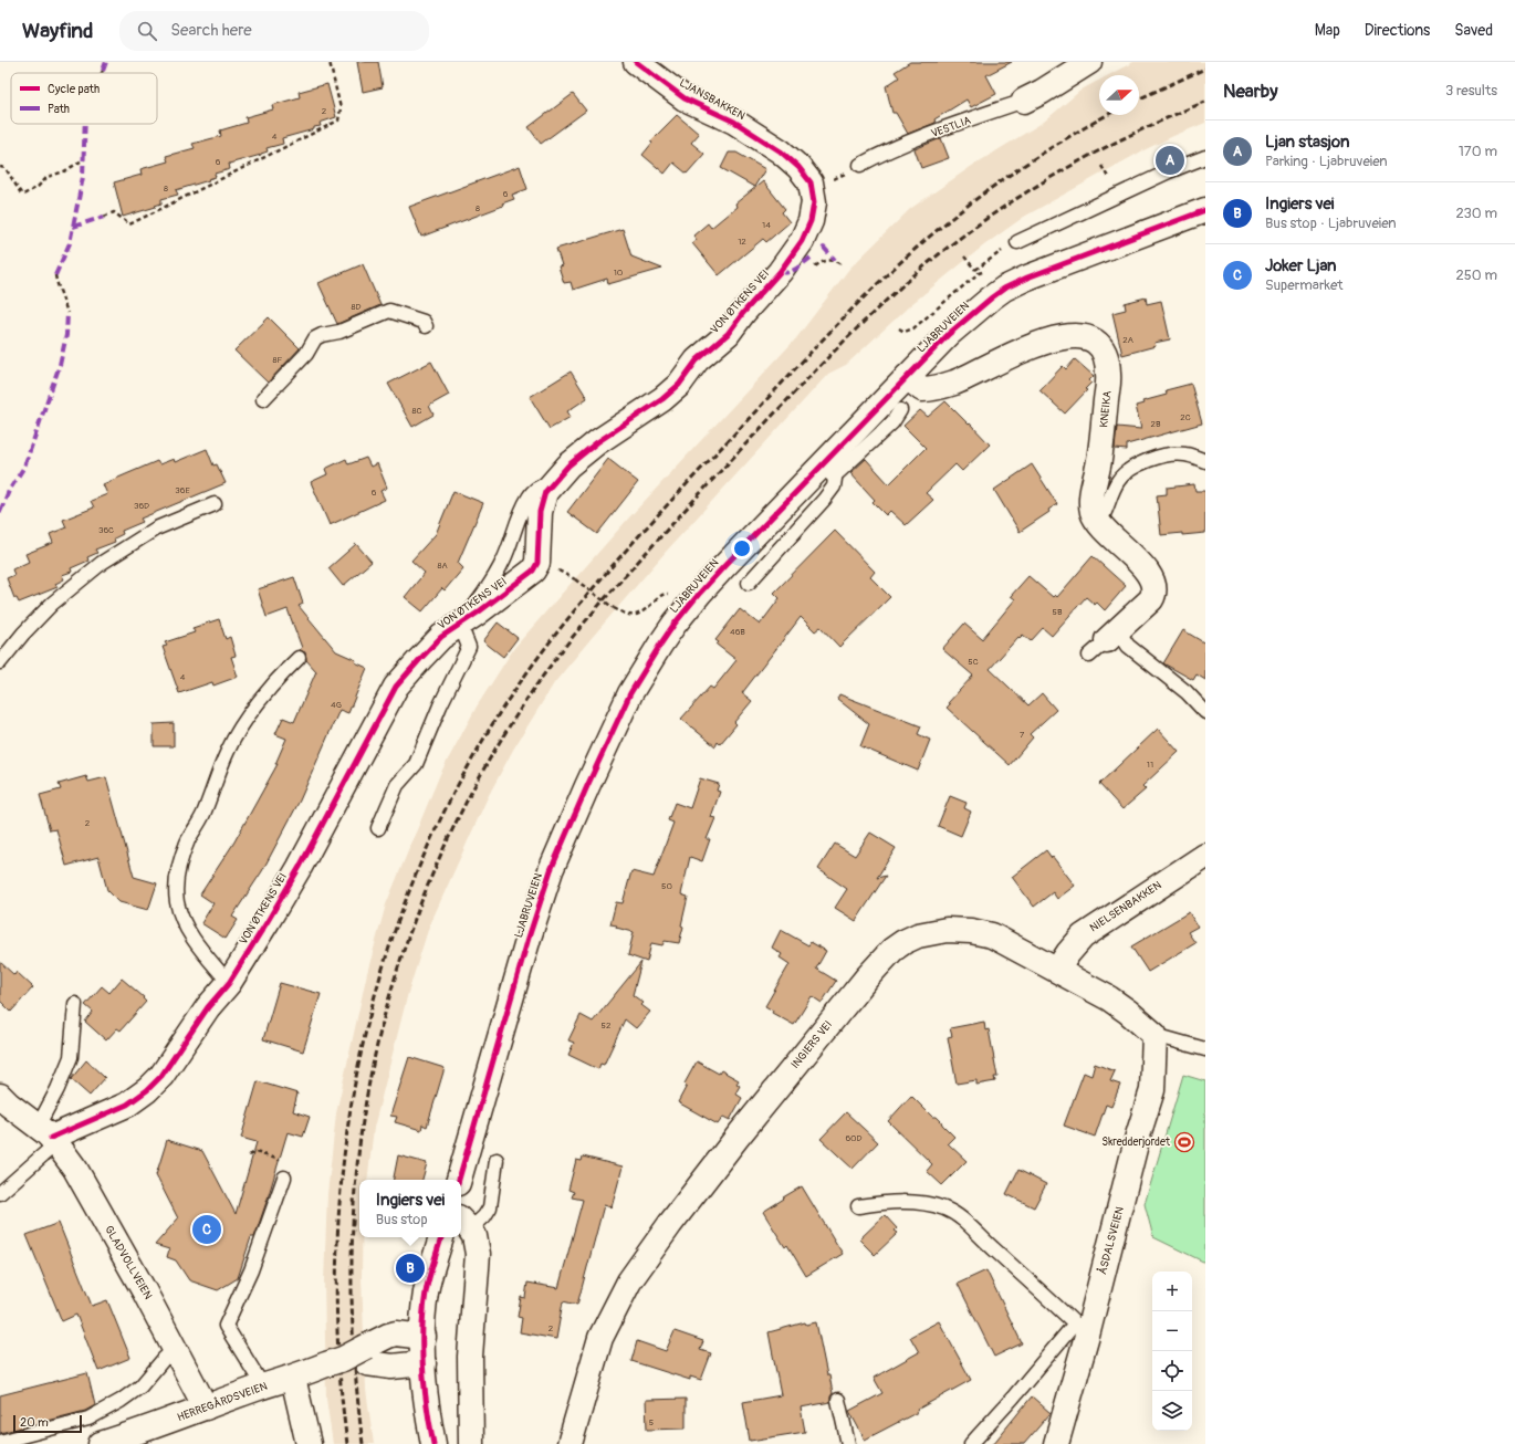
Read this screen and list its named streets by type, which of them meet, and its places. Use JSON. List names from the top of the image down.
{
  "streets": {
    "street": [
      "LJANSBAKKEN",
      "VESTLIA",
      "VON ØTKENS VEI",
      "LJABRUVEIEN",
      "KNEIKA",
      "NIELSENBAKKEN",
      "INGIERS VEI",
      "ÅSDALSVEIEN",
      "GLADVOLLVEIEN",
      "HERREGÅRDSVEIEN"
    ]
  },
  "crossings": [
    ["LJANSBAKKEN", "VON ØTKENS VEI"],
    ["VON ØTKENS VEI", "GLADVOLLVEIEN"],
    ["LJABRUVEIEN", "KNEIKA"],
    ["NIELSENBAKKEN", "INGIERS VEI"],
    ["INGIERS VEI", "ÅSDALSVEIEN"],
    ["GLADVOLLVEIEN", "HERREGÅRDSVEIEN"]
  ],
  "places": {
    "sports": ["Skredderjordet"]
  },
  "house_numbers": [
    "2",
    "4",
    "6",
    "8",
    "6",
    "8",
    "14",
    "12",
    "10",
    "8D",
    "2A",
    "8F",
    "8C",
    "2C",
    "2B",
    "36E",
    "6",
    "36D",
    "36C",
    "8A",
    "5B",
    "46B",
    "5C",
    "4",
    "4G",
    "7",
    "11",
    "2",
    "50",
    "52",
    "60D",
    "2",
    "5"
  ],
  "legend": ["Cycle path", "Path"],
  "scale_bar": "20 m",
  "north": "right",
  "page": {
    "header": "Wayfind",
    "search": "Search here",
    "nav": ["Map", "Directions", "Saved"],
    "heading": ["Nearby", "3 results"],
    "list": [
      {
        "mark": "A",
        "name": "Ljan stasjon",
        "note": "Parking · Ljabruveien",
        "value": "170 m"
      },
      {
        "mark": "B",
        "name": "Ingiers vei",
        "note": "Bus stop · Ljabruveien",
        "value": "230 m"
      },
      {
        "mark": "C",
        "name": "Joker Ljan",
        "note": "Supermarket",
        "value": "250 m"
      }
    ],
    "pins": ["A", "C", "B"],
    "popup": ["Ingiers vei", "Bus stop"],
    "map_buttons": ["+", "−"],
    "scale": "20 m"
  }
}
